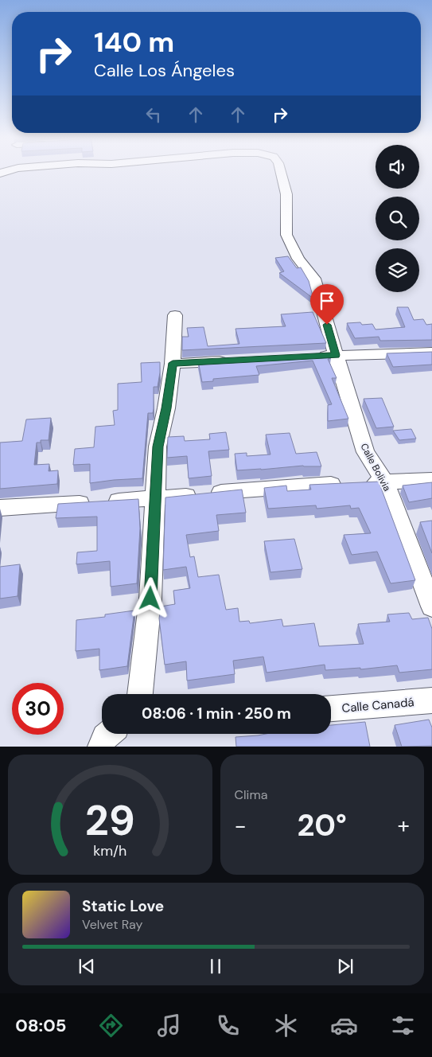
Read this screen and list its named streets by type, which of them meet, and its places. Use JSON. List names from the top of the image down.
{
  "streets": {
    "street": ["Calle Bolivia", "Calle Canadá"]
  },
  "page": {
    "turn": ["140 m", "Calle Los Ángeles"],
    "limit": "30",
    "trip": "08:06 · 1 min · 250 m",
    "tile": "Clima",
    "heat": ["−", "20°", "+"],
    "song": ["Static Love", "Velvet Ray"],
    "tabs": "08:05",
    "gauge": ["29", "km/h"]
  }
}
